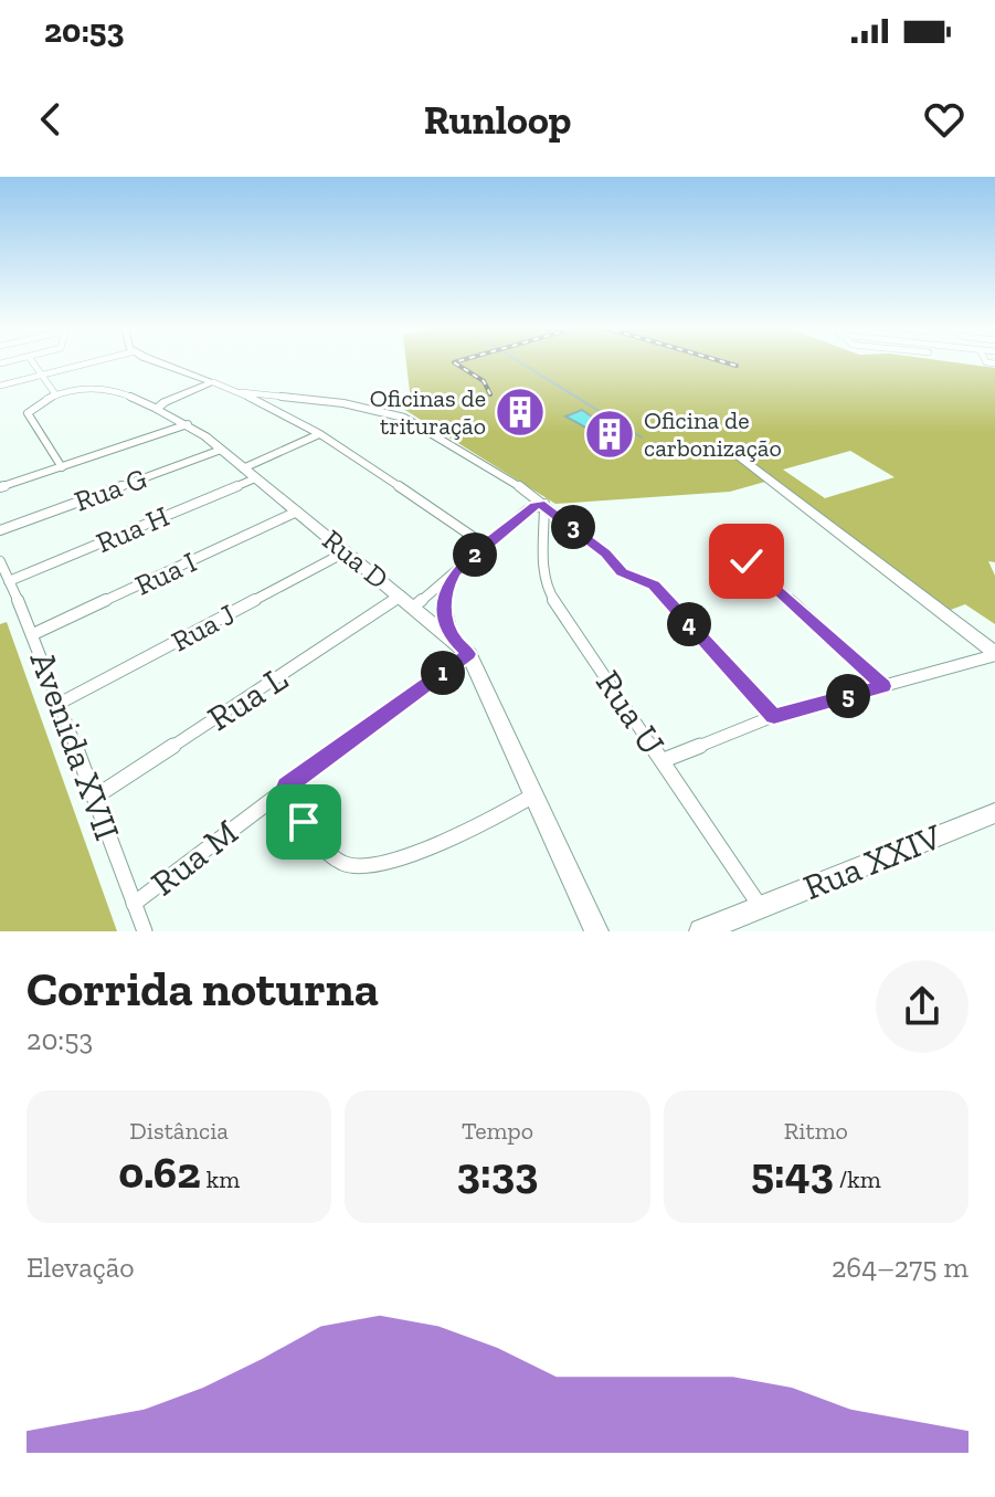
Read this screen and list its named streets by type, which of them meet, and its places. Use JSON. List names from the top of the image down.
{
  "streets": {
    "street": [
      "Rua G",
      "Rua H",
      "Rua D",
      "Rua I",
      "Rua J",
      "Rua L",
      "Rua U",
      "Avenida XVII",
      "Rua M",
      "Rua XXIV"
    ]
  },
  "crossings": [
    ["Rua G", "Rua D"],
    ["Rua H", "Rua D"],
    ["Rua H", "Avenida XVII"],
    ["Rua D", "Rua I"],
    ["Rua D", "Rua J"],
    ["Rua D", "Rua L"],
    ["Rua D", "Rua M"],
    ["Rua I", "Avenida XVII"],
    ["Rua J", "Avenida XVII"],
    ["Rua L", "Rua U"],
    ["Rua L", "Avenida XVII"],
    ["Rua U", "Rua XXIV"],
    ["Avenida XVII", "Rua M"]
  ],
  "places": {
    "building": ["Oficinas de trituração", "Oficina de carbonização"]
  },
  "page": {
    "status": "20:53",
    "header": "Runloop",
    "pins": [
      "3",
      "2",
      "4",
      "1",
      "5"
    ],
    "heading": ["Corrida noturna", "20:53"],
    "stats": [
      ["Distância", "0.62 km"],
      ["Tempo", "3:33"],
      ["Ritmo", "5:43 /km"]
    ],
    "chart": ["Elevação", "264–275 m"]
  }
}
